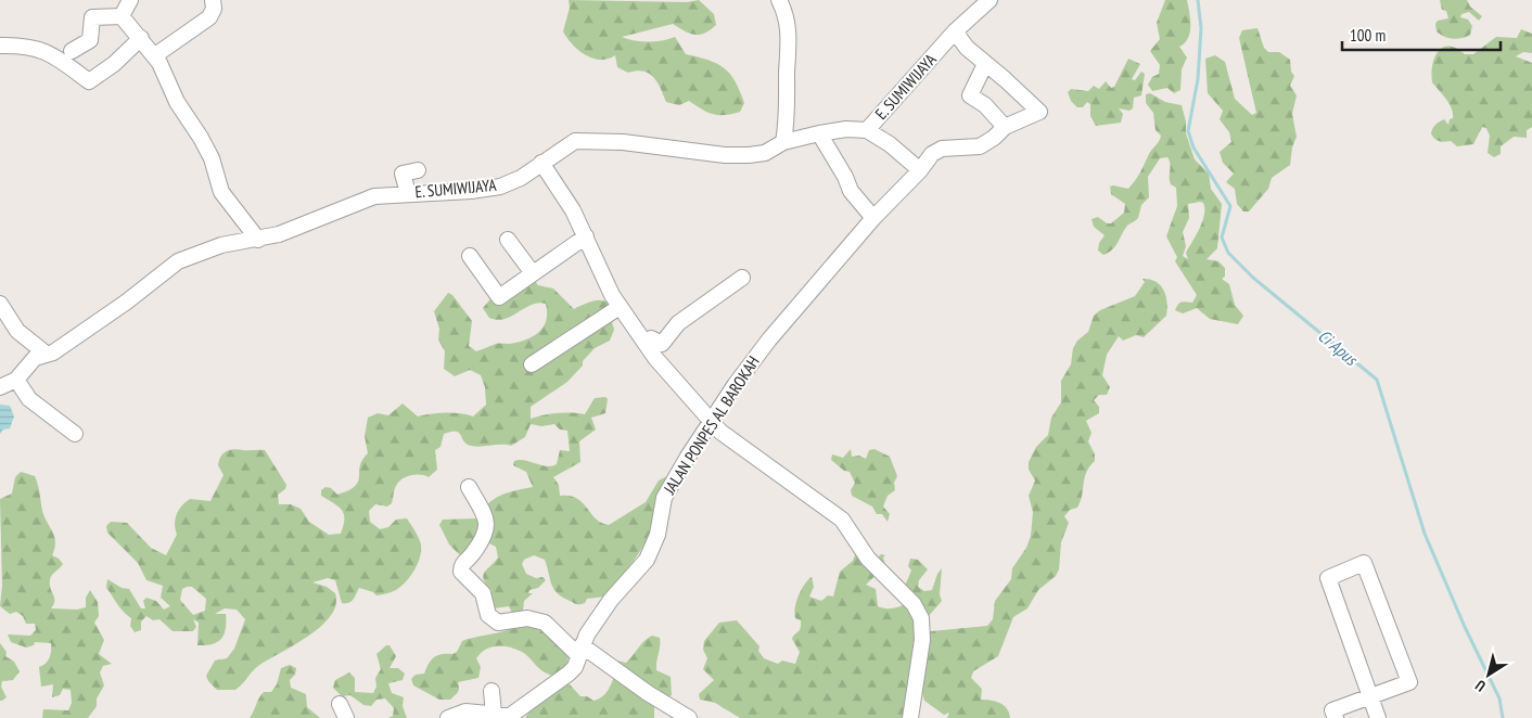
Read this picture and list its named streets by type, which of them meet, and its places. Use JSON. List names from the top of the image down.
{
  "streets": {
    "street": ["E. SUMIWIJAYA", "JALAN PONPES AL BAROKAH"]
  },
  "water": ["Ci Apus"],
  "scale_bar": "100 m",
  "north": "bottom left"
}
